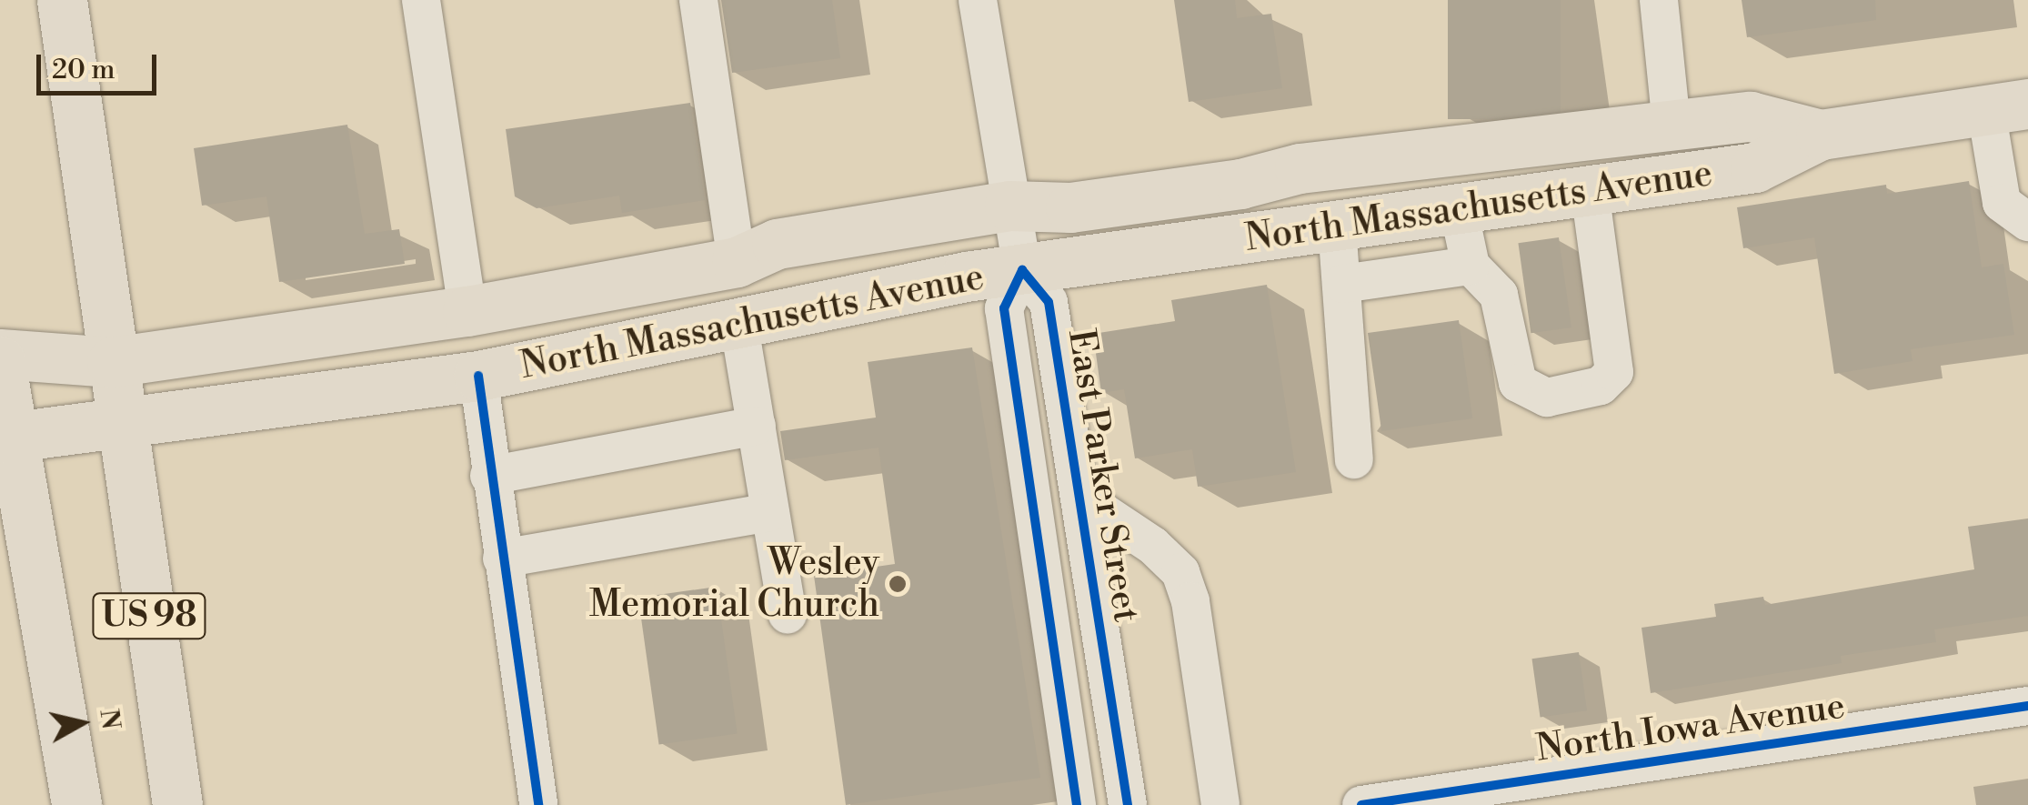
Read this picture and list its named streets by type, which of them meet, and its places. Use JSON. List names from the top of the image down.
{
  "streets": {
    "main road": ["North Massachusetts Avenue", "US 98"],
    "street": ["East Parker Street", "North Iowa Avenue"]
  },
  "crossings": [
    ["North Massachusetts Avenue", "East Parker Street"],
    ["North Massachusetts Avenue", "US 98"]
  ],
  "places": ["Wesley Memorial Church"],
  "scale_bar": "20 m",
  "north": "right"
}
